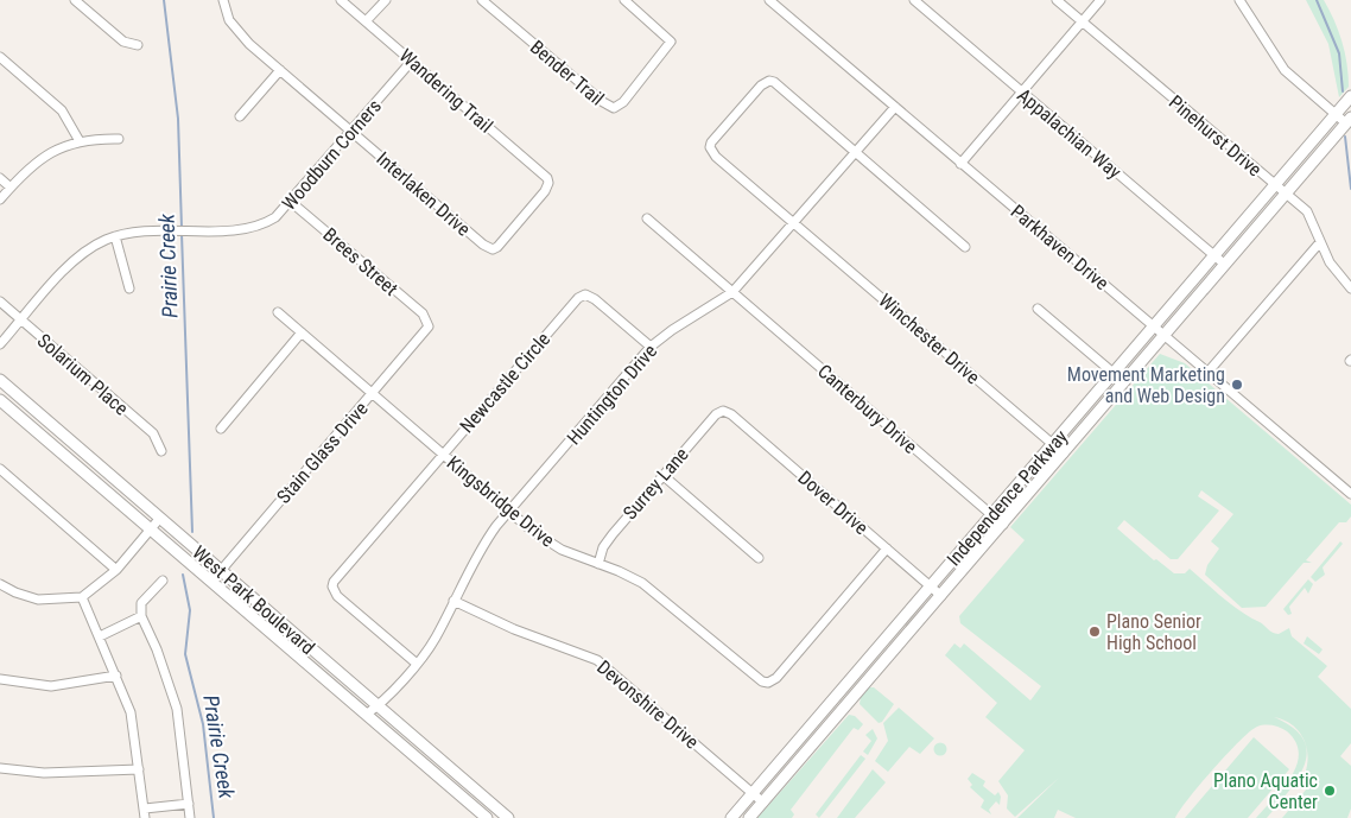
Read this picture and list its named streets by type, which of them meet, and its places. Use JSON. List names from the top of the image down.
{
  "streets": {
    "main road": ["Independence Parkway", "West Park Boulevard"],
    "street": [
      "Bender Trail",
      "Wandering Trail",
      "Appalachian Way",
      "Pinehurst Drive",
      "Woodburn Corners",
      "Interlaken Drive",
      "Parkhaven Drive",
      "Brees Street",
      "Winchester Drive",
      "Solarium Place",
      "Newcastle Circle",
      "Huntington Drive",
      "Canterbury Drive",
      "Stain Glass Drive",
      "Surrey Lane",
      "Kingsbridge Drive",
      "Dover Drive",
      "Devonshire Drive"
    ]
  },
  "crossings": [
    ["Wandering Trail", "Woodburn Corners"],
    ["Wandering Trail", "Interlaken Drive"],
    ["Appalachian Way", "Independence Parkway"],
    ["Pinehurst Drive", "Independence Parkway"],
    ["Woodburn Corners", "Interlaken Drive"],
    ["Woodburn Corners", "Brees Street"],
    ["Woodburn Corners", "Solarium Place"],
    ["Parkhaven Drive", "Huntington Drive"],
    ["Parkhaven Drive", "Independence Parkway"],
    ["Brees Street", "Stain Glass Drive"],
    ["Winchester Drive", "Huntington Drive"],
    ["Winchester Drive", "Independence Parkway"],
    ["Newcastle Circle", "Huntington Drive"],
    ["Newcastle Circle", "Kingsbridge Drive"],
    ["Huntington Drive", "Canterbury Drive"],
    ["Huntington Drive", "Kingsbridge Drive"],
    ["Huntington Drive", "West Park Boulevard"],
    ["Huntington Drive", "Devonshire Drive"],
    ["Canterbury Drive", "Independence Parkway"],
    ["Stain Glass Drive", "Kingsbridge Drive"],
    ["Stain Glass Drive", "West Park Boulevard"],
    ["Surrey Lane", "Kingsbridge Drive"],
    ["Surrey Lane", "Dover Drive"],
    ["Independence Parkway", "Dover Drive"],
    ["Independence Parkway", "Devonshire Drive"],
    ["Kingsbridge Drive", "Dover Drive"]
  ],
  "water": ["Prairie Creek"],
  "places": ["Movement Marketing and Web Design", "Plano Senior High School", "Plano Aquatic Center"]
}
